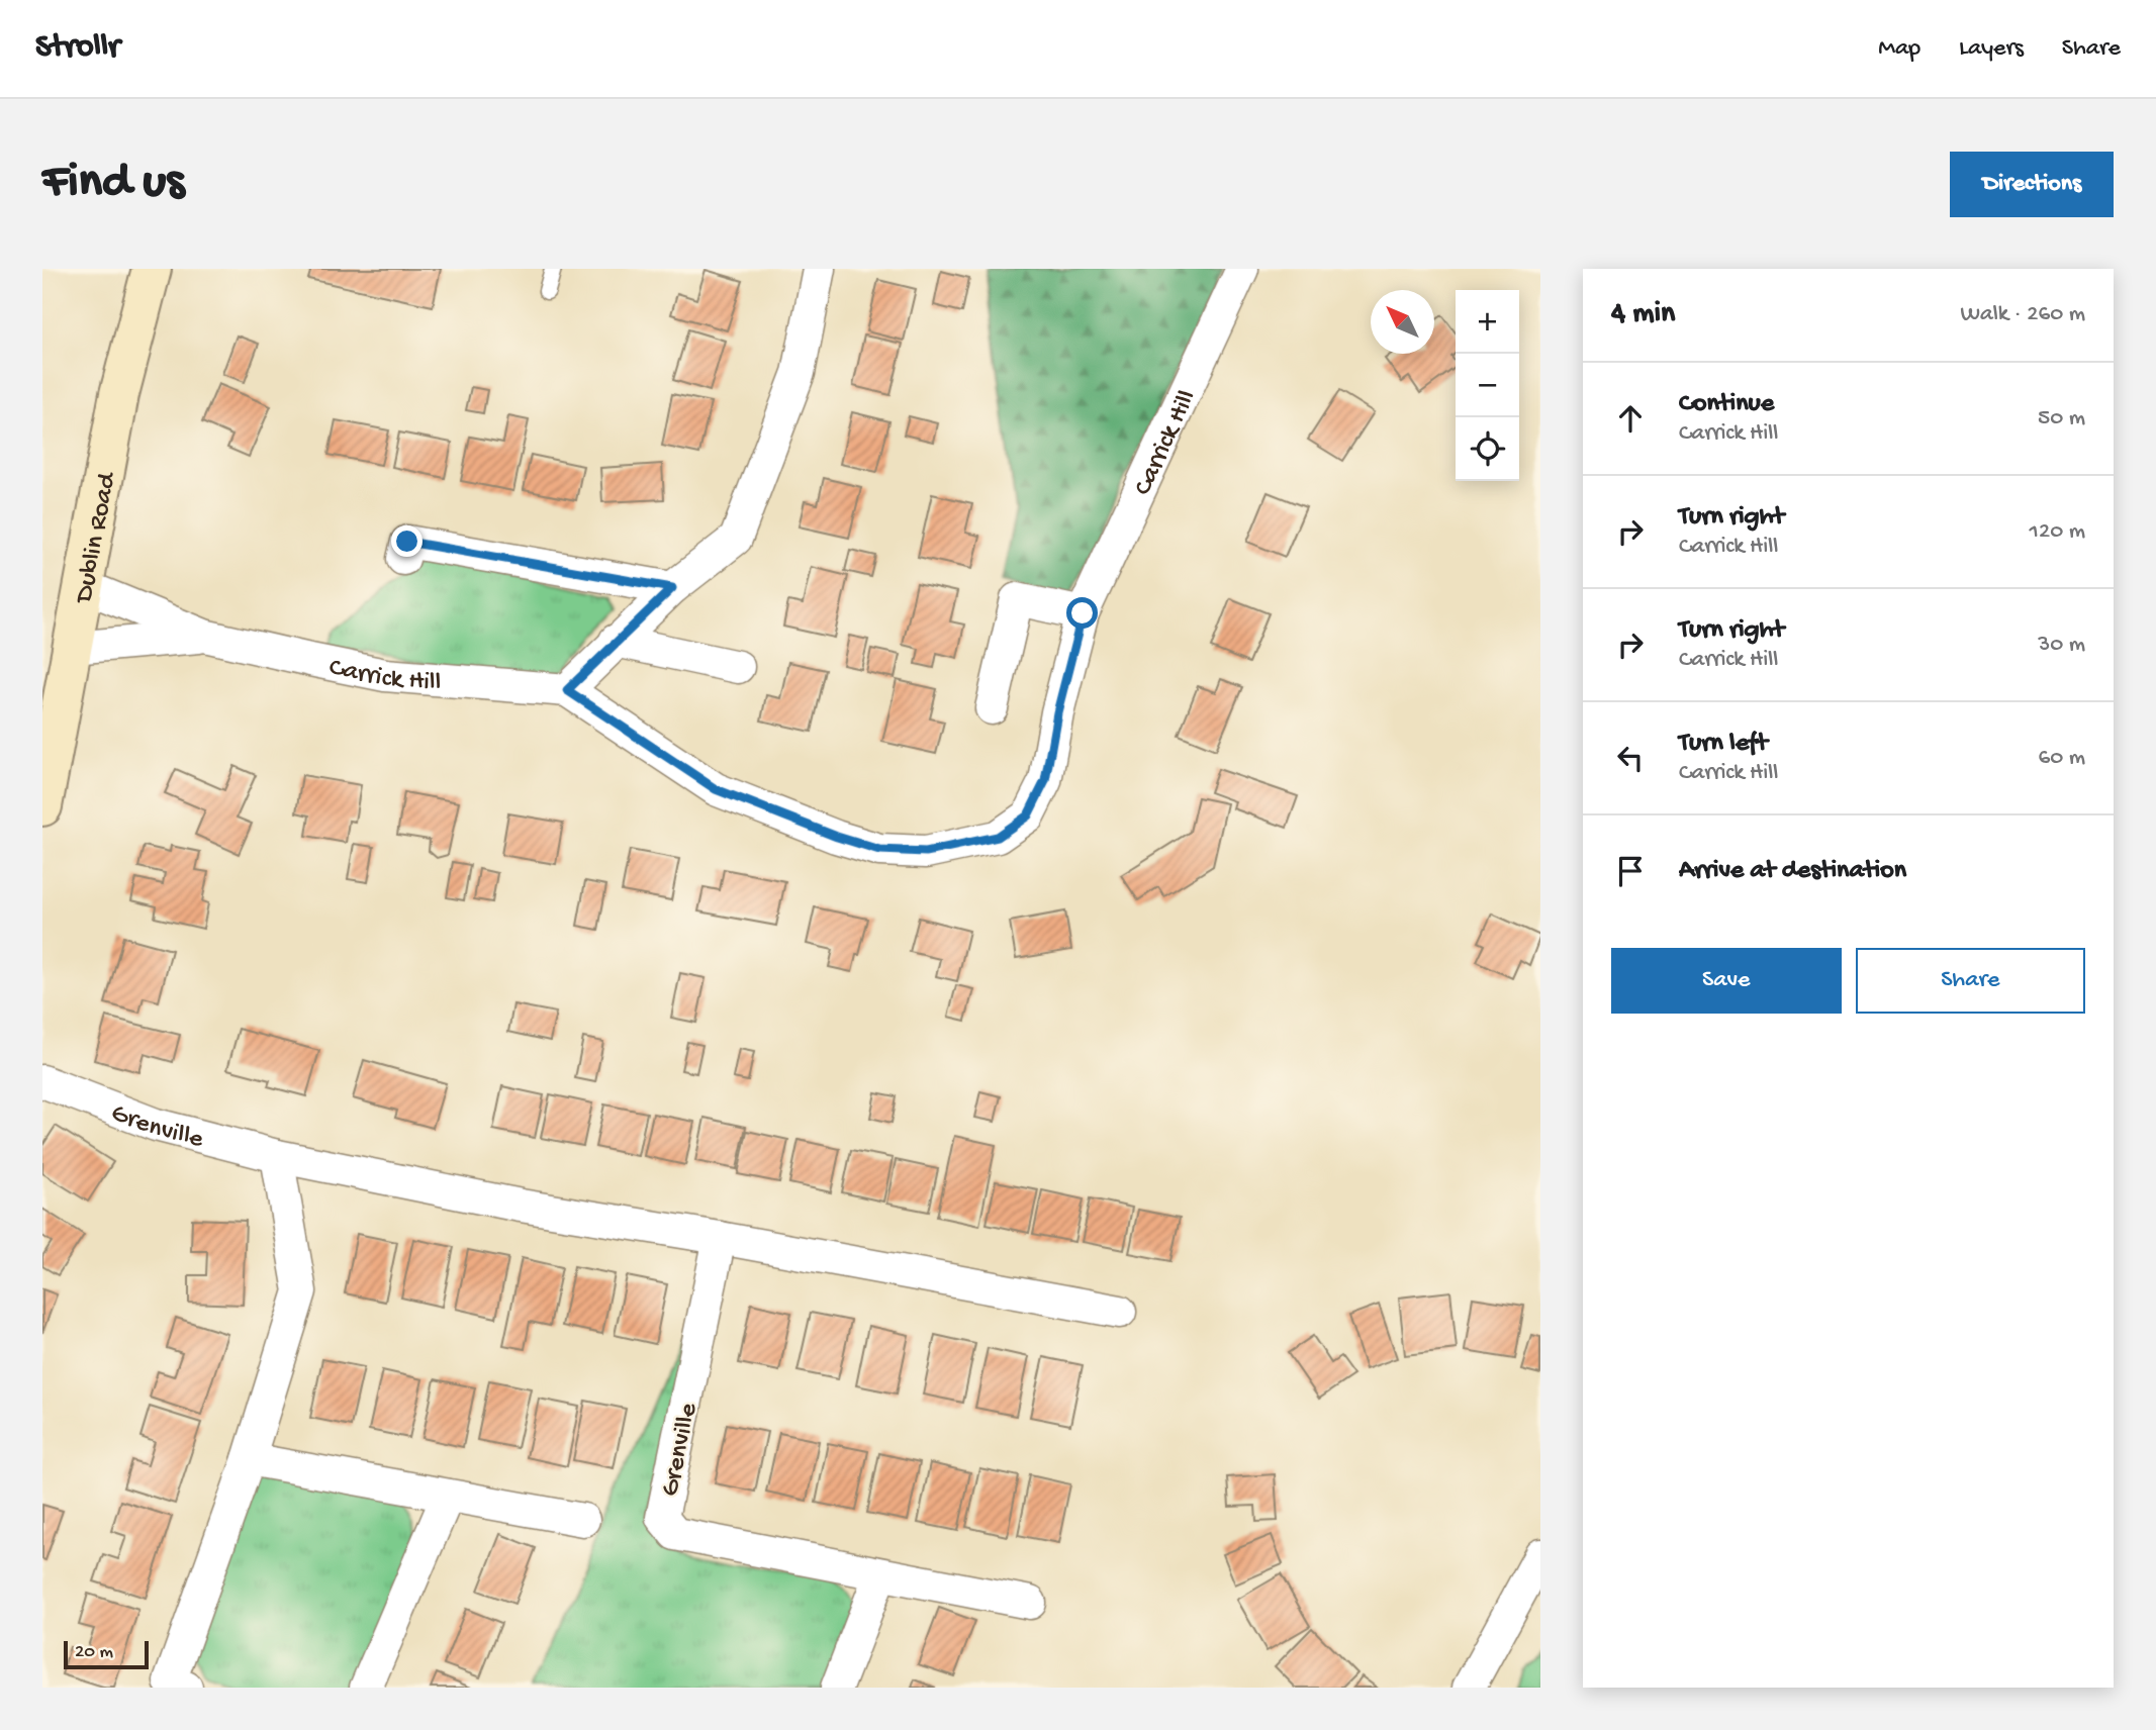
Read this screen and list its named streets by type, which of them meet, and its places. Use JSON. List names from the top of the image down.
{
  "streets": {
    "main road": ["Dublin Road"],
    "street": ["Carrick Hill", "Grenville"]
  },
  "crossings": [
    ["Carrick Hill", "Dublin Road"]
  ],
  "scale_bar": "20 m",
  "north": "top left",
  "page": {
    "header": "Strollr",
    "nav": ["Map", "Layers", "Share"],
    "buttons": [
      "Directions",
      ["Save", "Share"]
    ],
    "title": "Find us",
    "heading": ["4 min", "Walk · 260 m"],
    "map_buttons": ["+", "−"],
    "list": [
      ["Continue", "Carrick Hill", "50 m"],
      ["Turn right", "Carrick Hill", "120 m"],
      ["Turn right", "Carrick Hill", "30 m"],
      ["Turn left", "Carrick Hill", "60 m"],
      "Arrive at destination"
    ],
    "scale": "20 m"
  }
}
